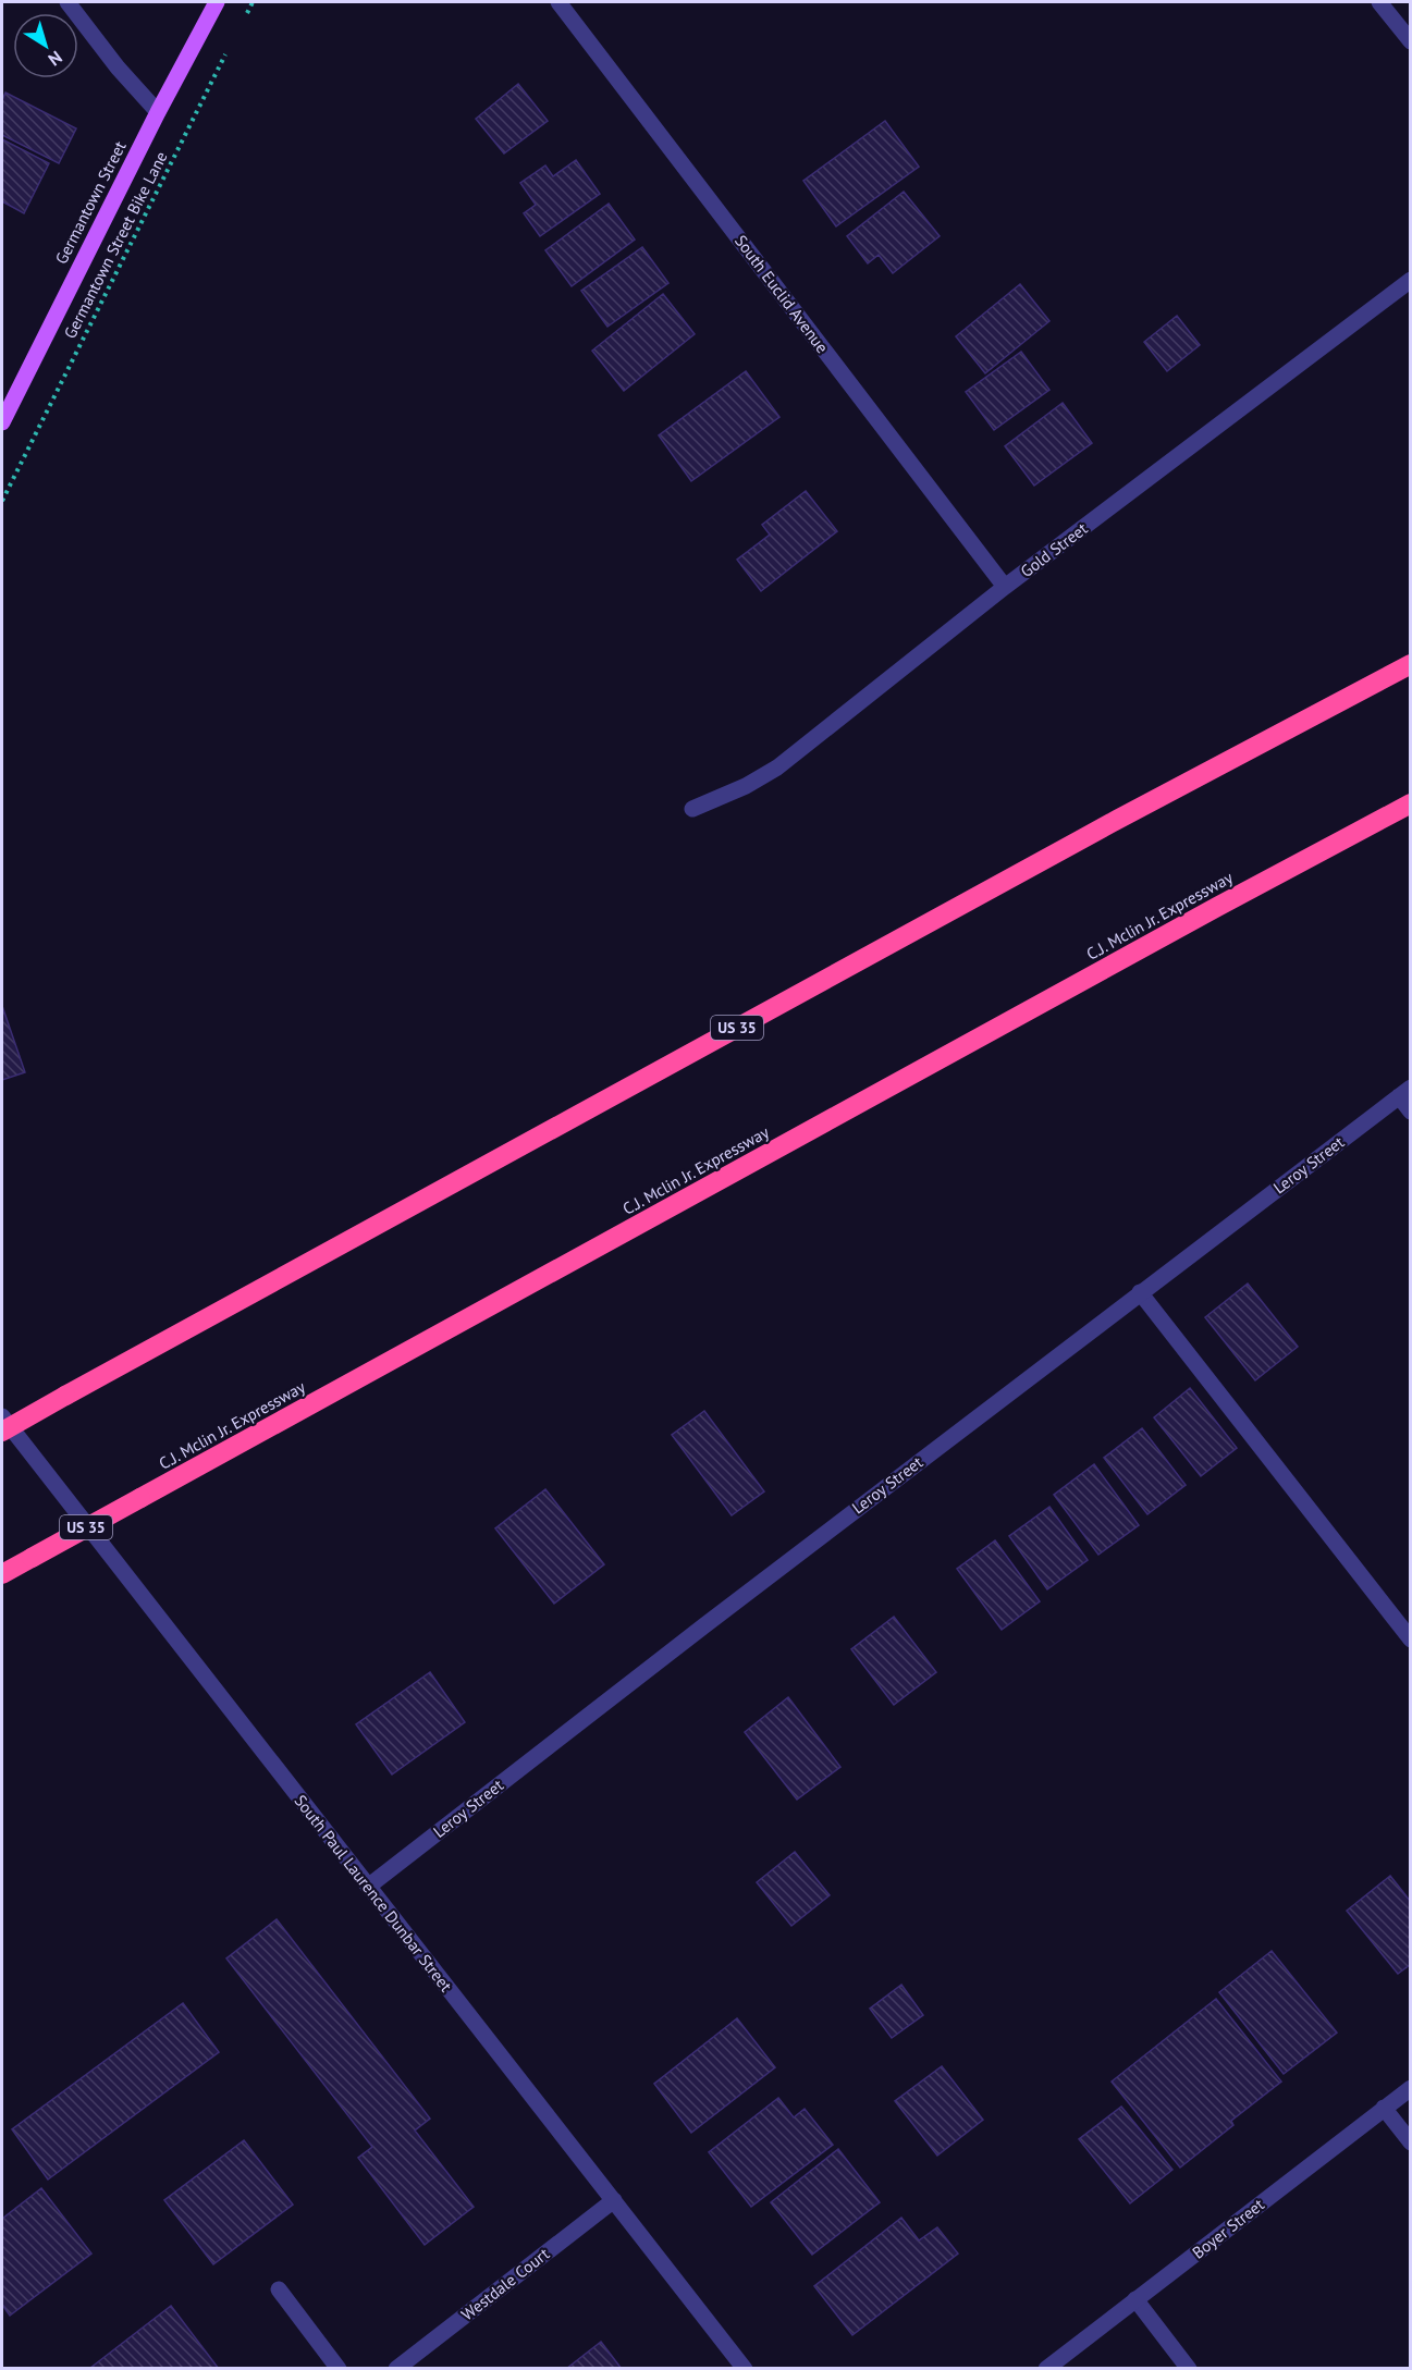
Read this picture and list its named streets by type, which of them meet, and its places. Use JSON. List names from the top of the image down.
{
  "streets": {
    "highway": ["C.J. Mclin Jr. Expressway", "US 35"],
    "main road": ["Germantown Street"],
    "street": [
      "South Euclid Avenue",
      "Gold Street",
      "Leroy Street",
      "South Paul Laurence Dunbar Street",
      "Boyer Street",
      "Westdale Court"
    ],
    "path": ["Germantown Street Bike Lane"]
  },
  "crossings": [
    ["South Euclid Avenue", "Gold Street"],
    ["Leroy Street", "South Paul Laurence Dunbar Street"],
    ["South Paul Laurence Dunbar Street", "Westdale Court"]
  ],
  "north": "bottom right"
}
